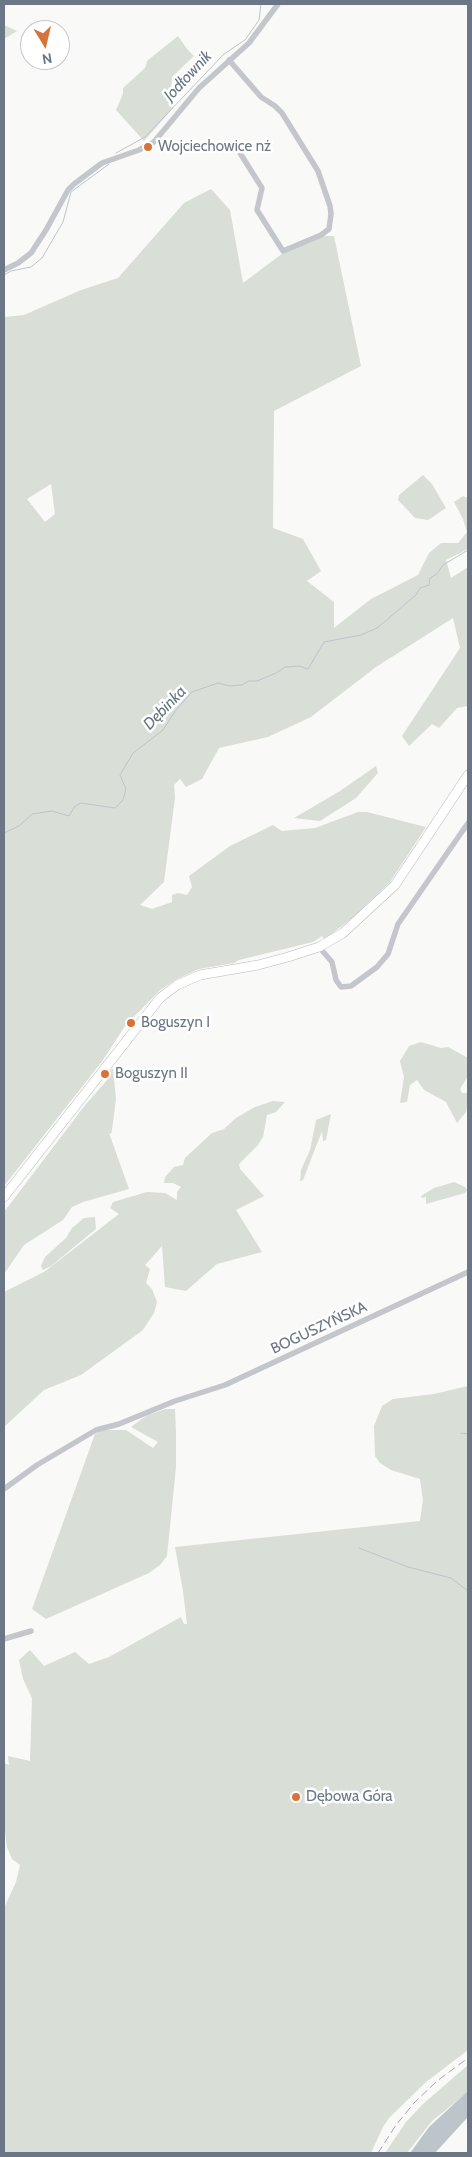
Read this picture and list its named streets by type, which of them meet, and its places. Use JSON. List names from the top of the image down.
{
  "streets": {
    "street": ["BOGUSZYŃSKA"]
  },
  "water": ["Jodłownik", "Dębinka"],
  "places": [
    "Wojciechowice nż",
    "Boguszyn I",
    "Boguszyn II",
    "Dębowa Góra"
  ],
  "north": "bottom"
}
